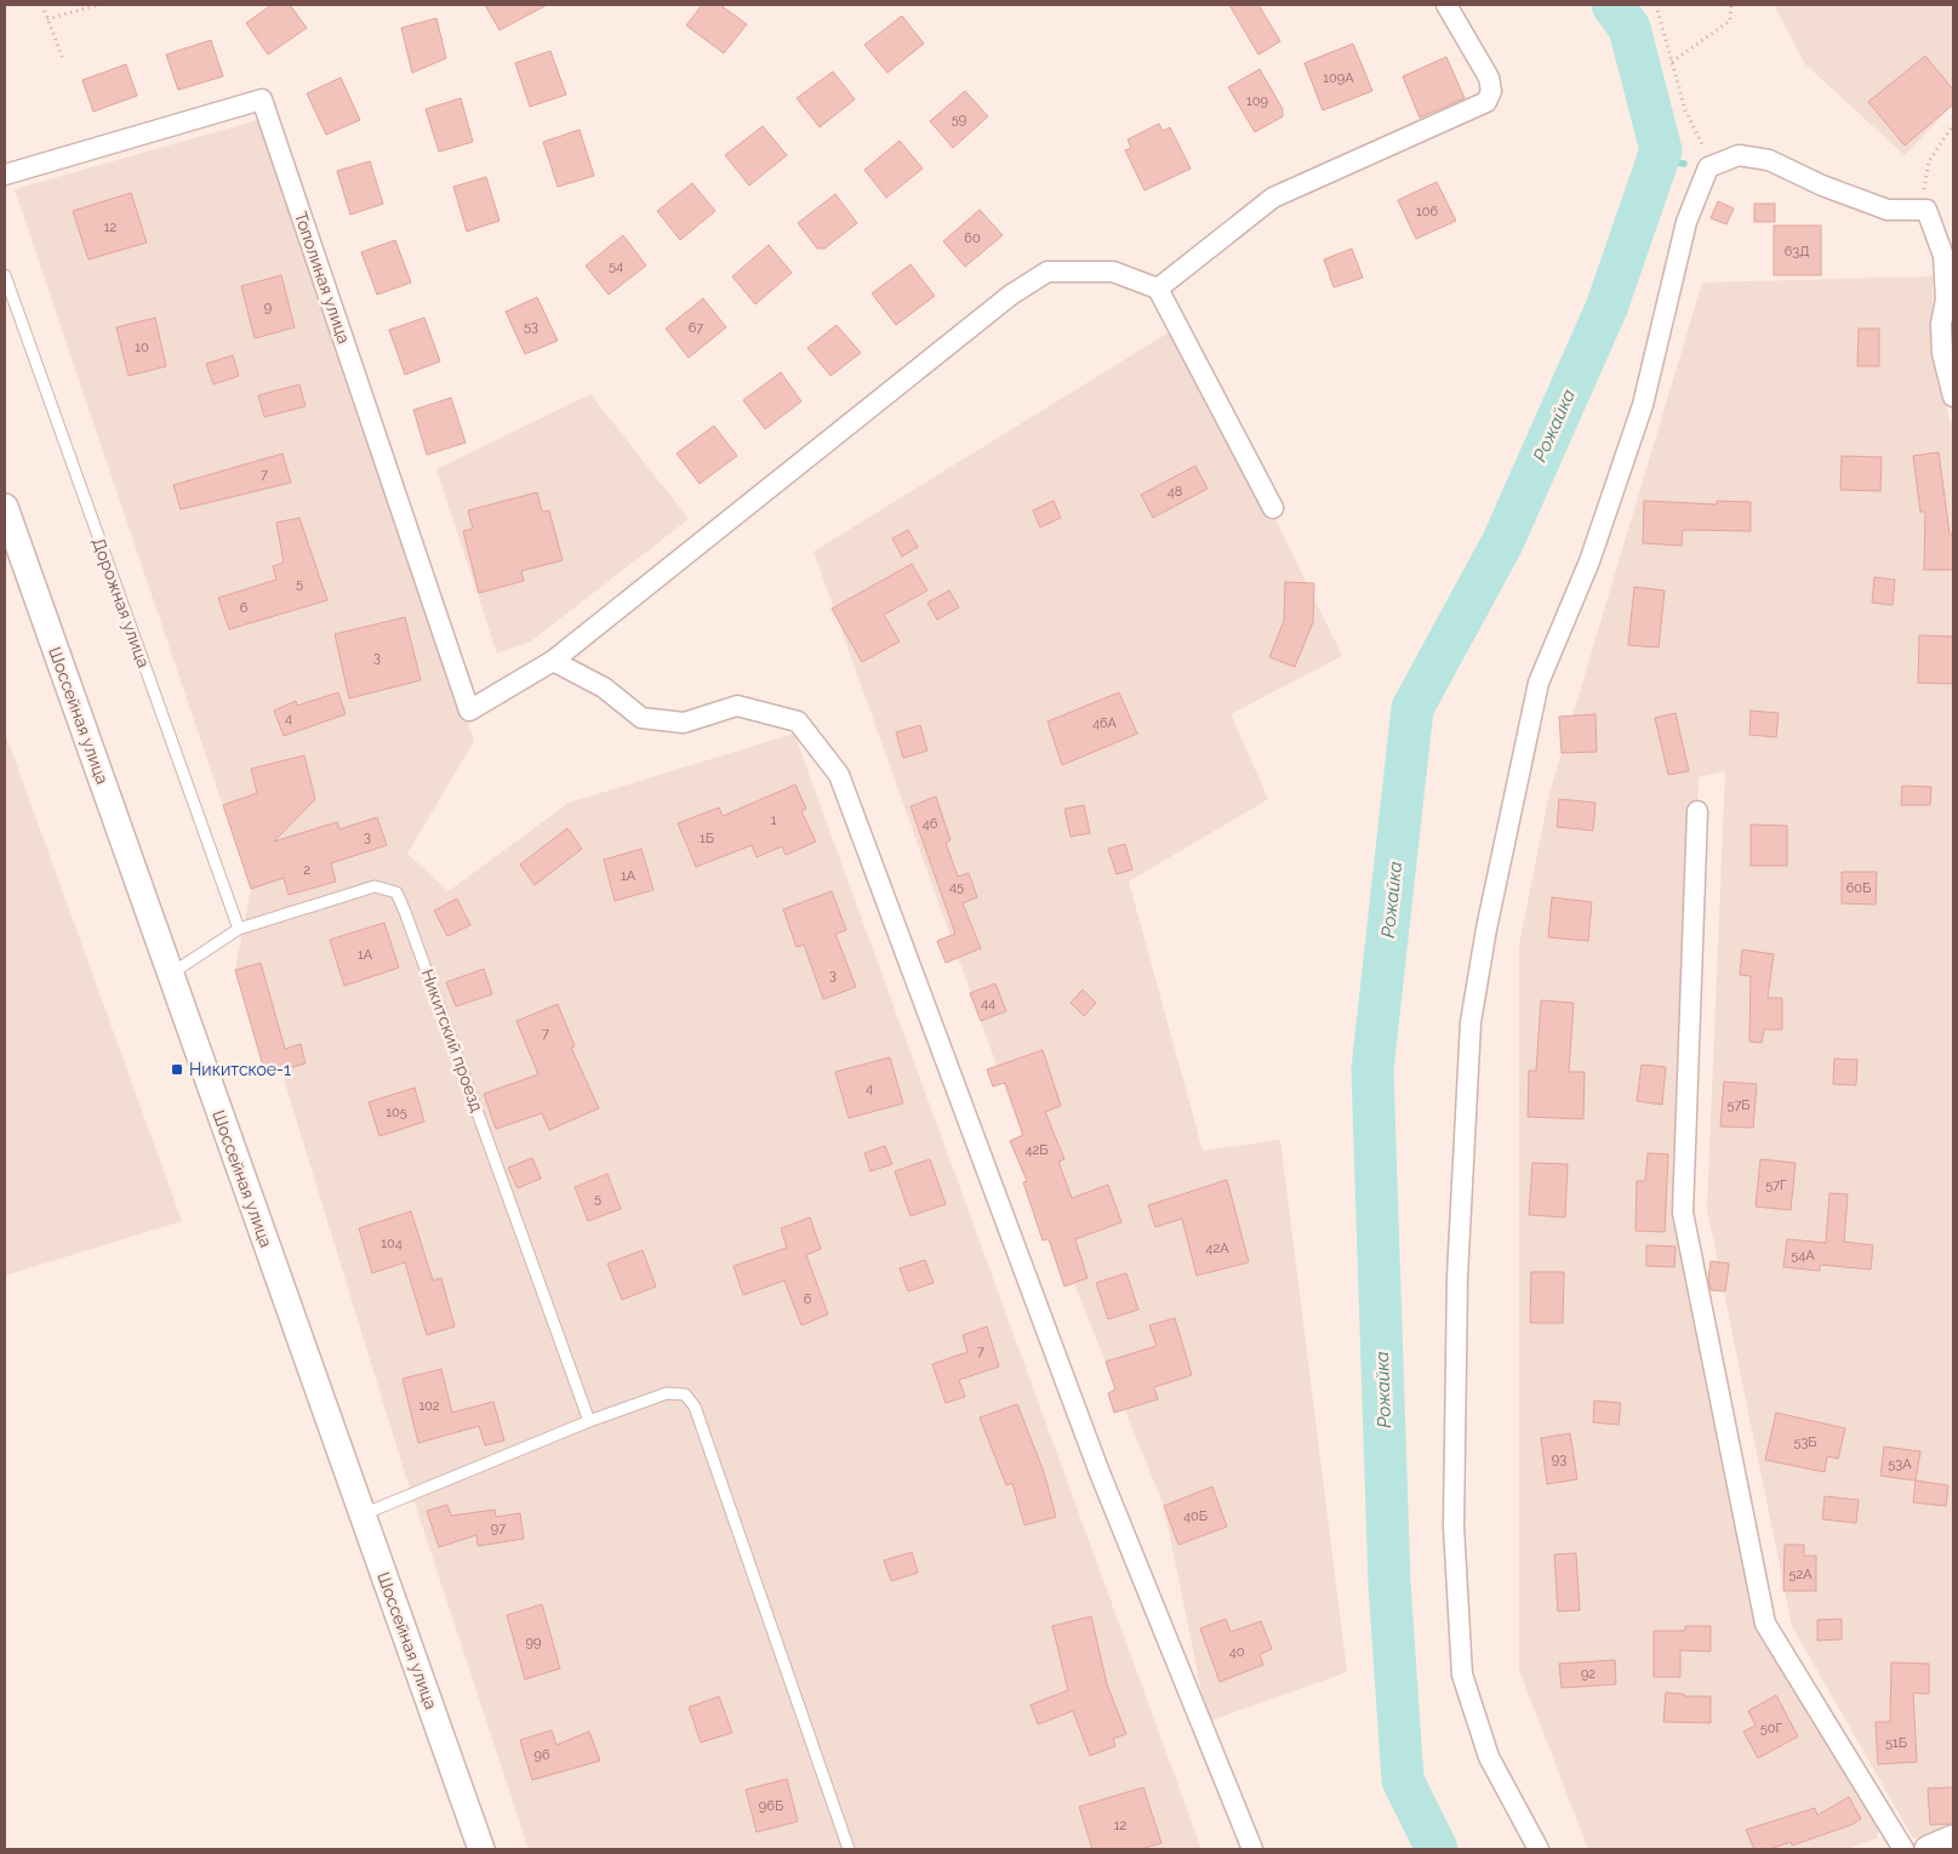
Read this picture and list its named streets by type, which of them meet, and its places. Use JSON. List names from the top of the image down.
{
  "streets": {
    "street": ["Тополиная улица", "Шоссейная улица"],
    "lane": ["Дорожная улица", "Никитский проезд"]
  },
  "crossings": [
    ["Дорожная улица", "Никитский проезд"],
    ["Шоссейная улица", "Никитский проезд"]
  ],
  "water": ["Рожайка"],
  "places": {
    "transit": ["Никитское-1"]
  },
  "house_numbers": [
    "109А",
    "109",
    "59",
    "106",
    "12",
    "60",
    "63Д",
    "54",
    "9",
    "53",
    "67",
    "10",
    "7",
    "48",
    "5",
    "6",
    "3",
    "4",
    "46А",
    "1",
    "46",
    "3",
    "1Б",
    "2",
    "1А",
    "45",
    "60Б",
    "1А",
    "3",
    "44",
    "7",
    "4",
    "57Б",
    "105",
    "42Б",
    "57Г",
    "5",
    "104",
    "42А",
    "54А",
    "6",
    "7",
    "102",
    "53Б",
    "93",
    "53А",
    "40Б",
    "97",
    "52А",
    "99",
    "40",
    "92",
    "50Г",
    "51Б",
    "96",
    "96Б",
    "12"
  ]
}
